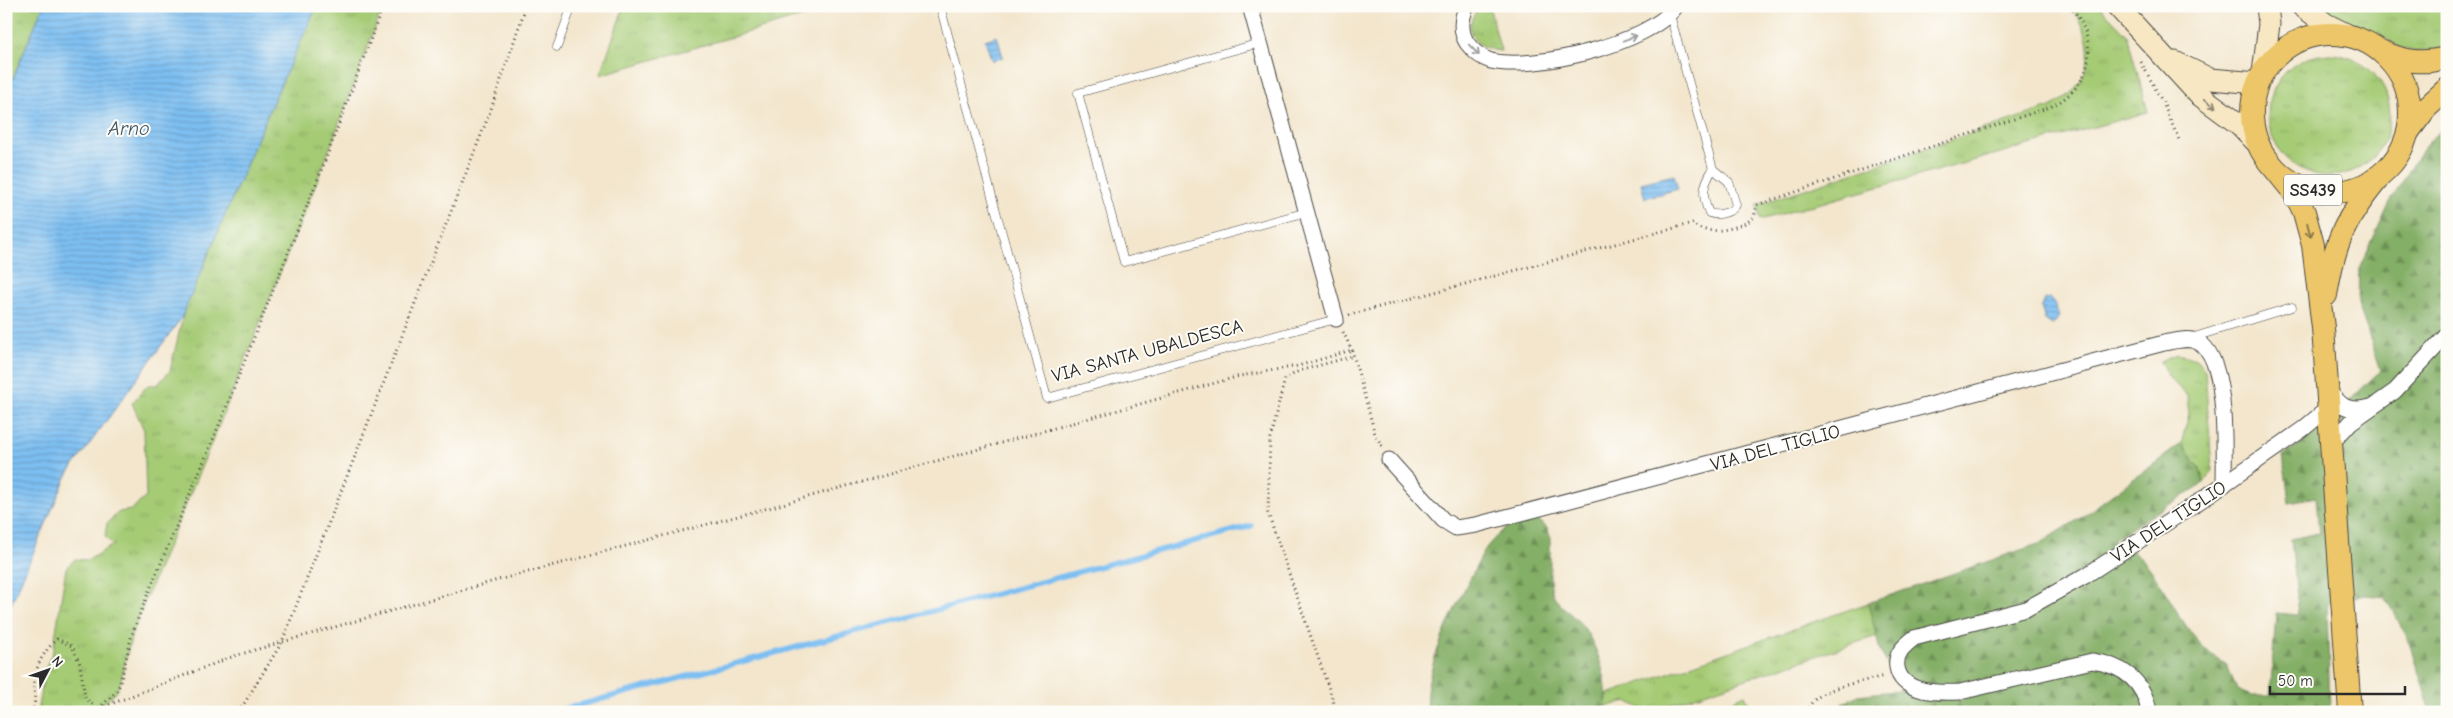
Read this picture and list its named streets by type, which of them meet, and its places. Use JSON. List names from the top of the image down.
{
  "streets": {
    "main road": ["SS439"],
    "street": ["VIA DEL TIGLIO"],
    "lane": ["VIA SANTA UBALDESCA"]
  },
  "water": ["Arno"],
  "scale_bar": "50 m",
  "north": "top right"
}
